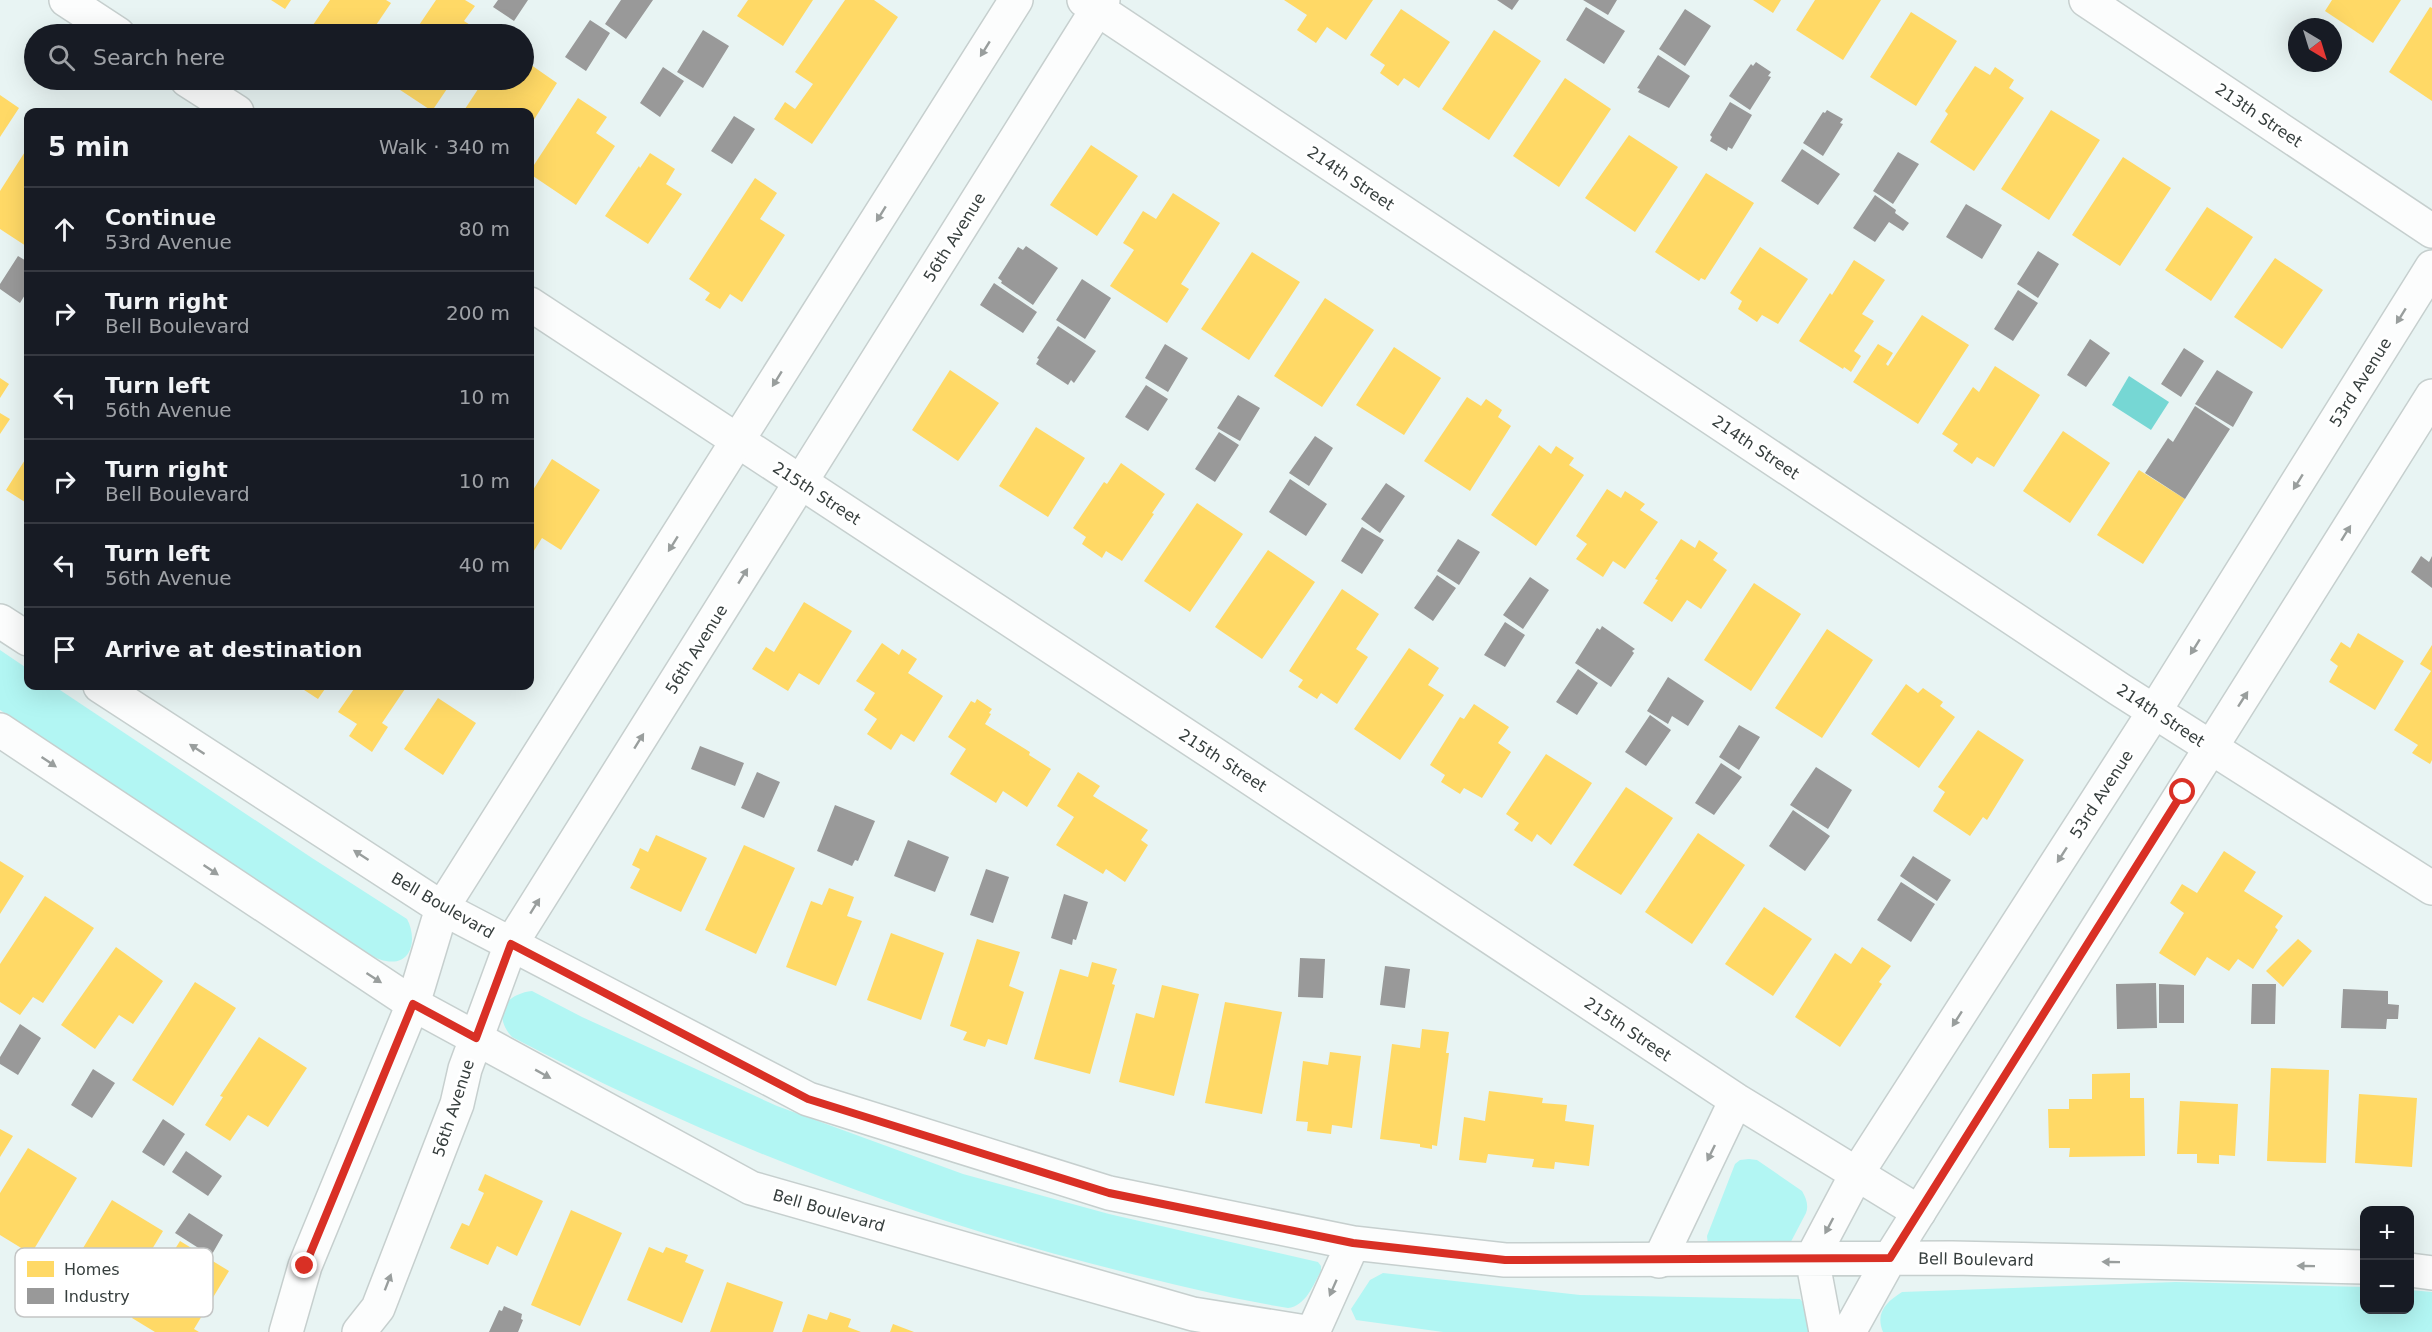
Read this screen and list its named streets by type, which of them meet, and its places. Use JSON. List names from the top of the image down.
{
  "streets": {
    "street": [
      "213th Street",
      "214th Street",
      "56th Avenue",
      "53rd Avenue",
      "215th Street",
      "Bell Boulevard"
    ]
  },
  "crossings": [
    ["214th Street", "56th Avenue"],
    ["214th Street", "53rd Avenue"],
    ["56th Avenue", "215th Street"],
    ["56th Avenue", "Bell Boulevard"],
    ["53rd Avenue", "215th Street"],
    ["53rd Avenue", "Bell Boulevard"]
  ],
  "legend": ["Homes", "Industry"],
  "north": "bottom right",
  "page": {
    "search": "Search here",
    "heading": ["5 min", "Walk · 340 m"],
    "list": [
      ["Continue", "53rd Avenue", "80 m"],
      ["Turn right", "Bell Boulevard", "200 m"],
      ["Turn left", "56th Avenue", "10 m"],
      ["Turn right", "Bell Boulevard", "10 m"],
      ["Turn left", "56th Avenue", "40 m"],
      "Arrive at destination"
    ],
    "map_buttons": ["+", "−"]
  }
}
